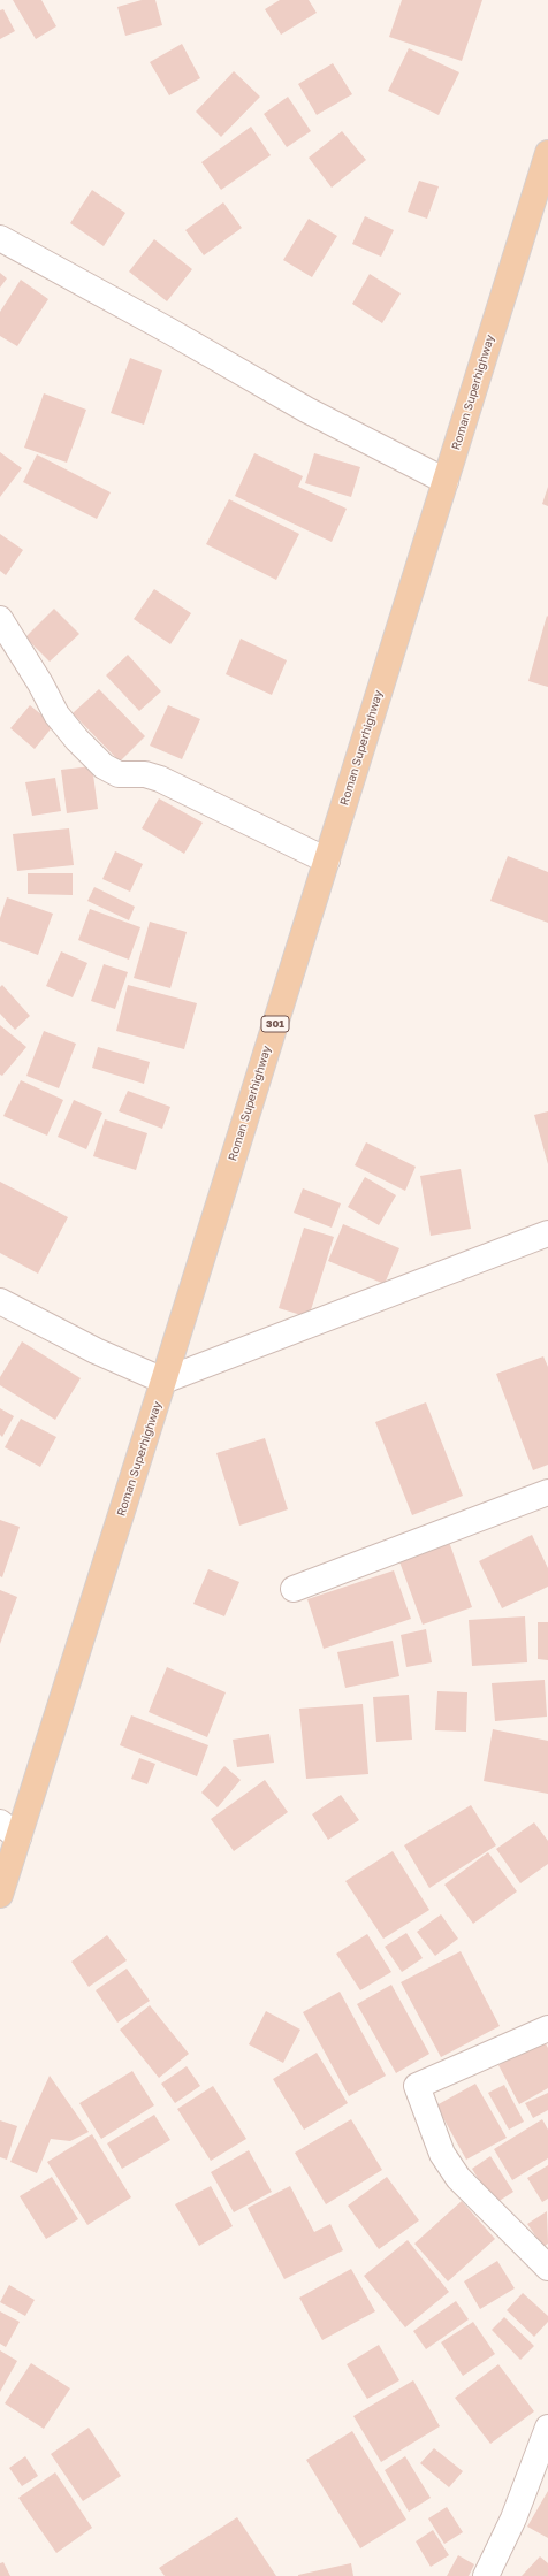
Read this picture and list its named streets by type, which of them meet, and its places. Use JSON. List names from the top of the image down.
{
  "streets": {
    "main road": ["Roman Superhighway", "301"]
  }
}
